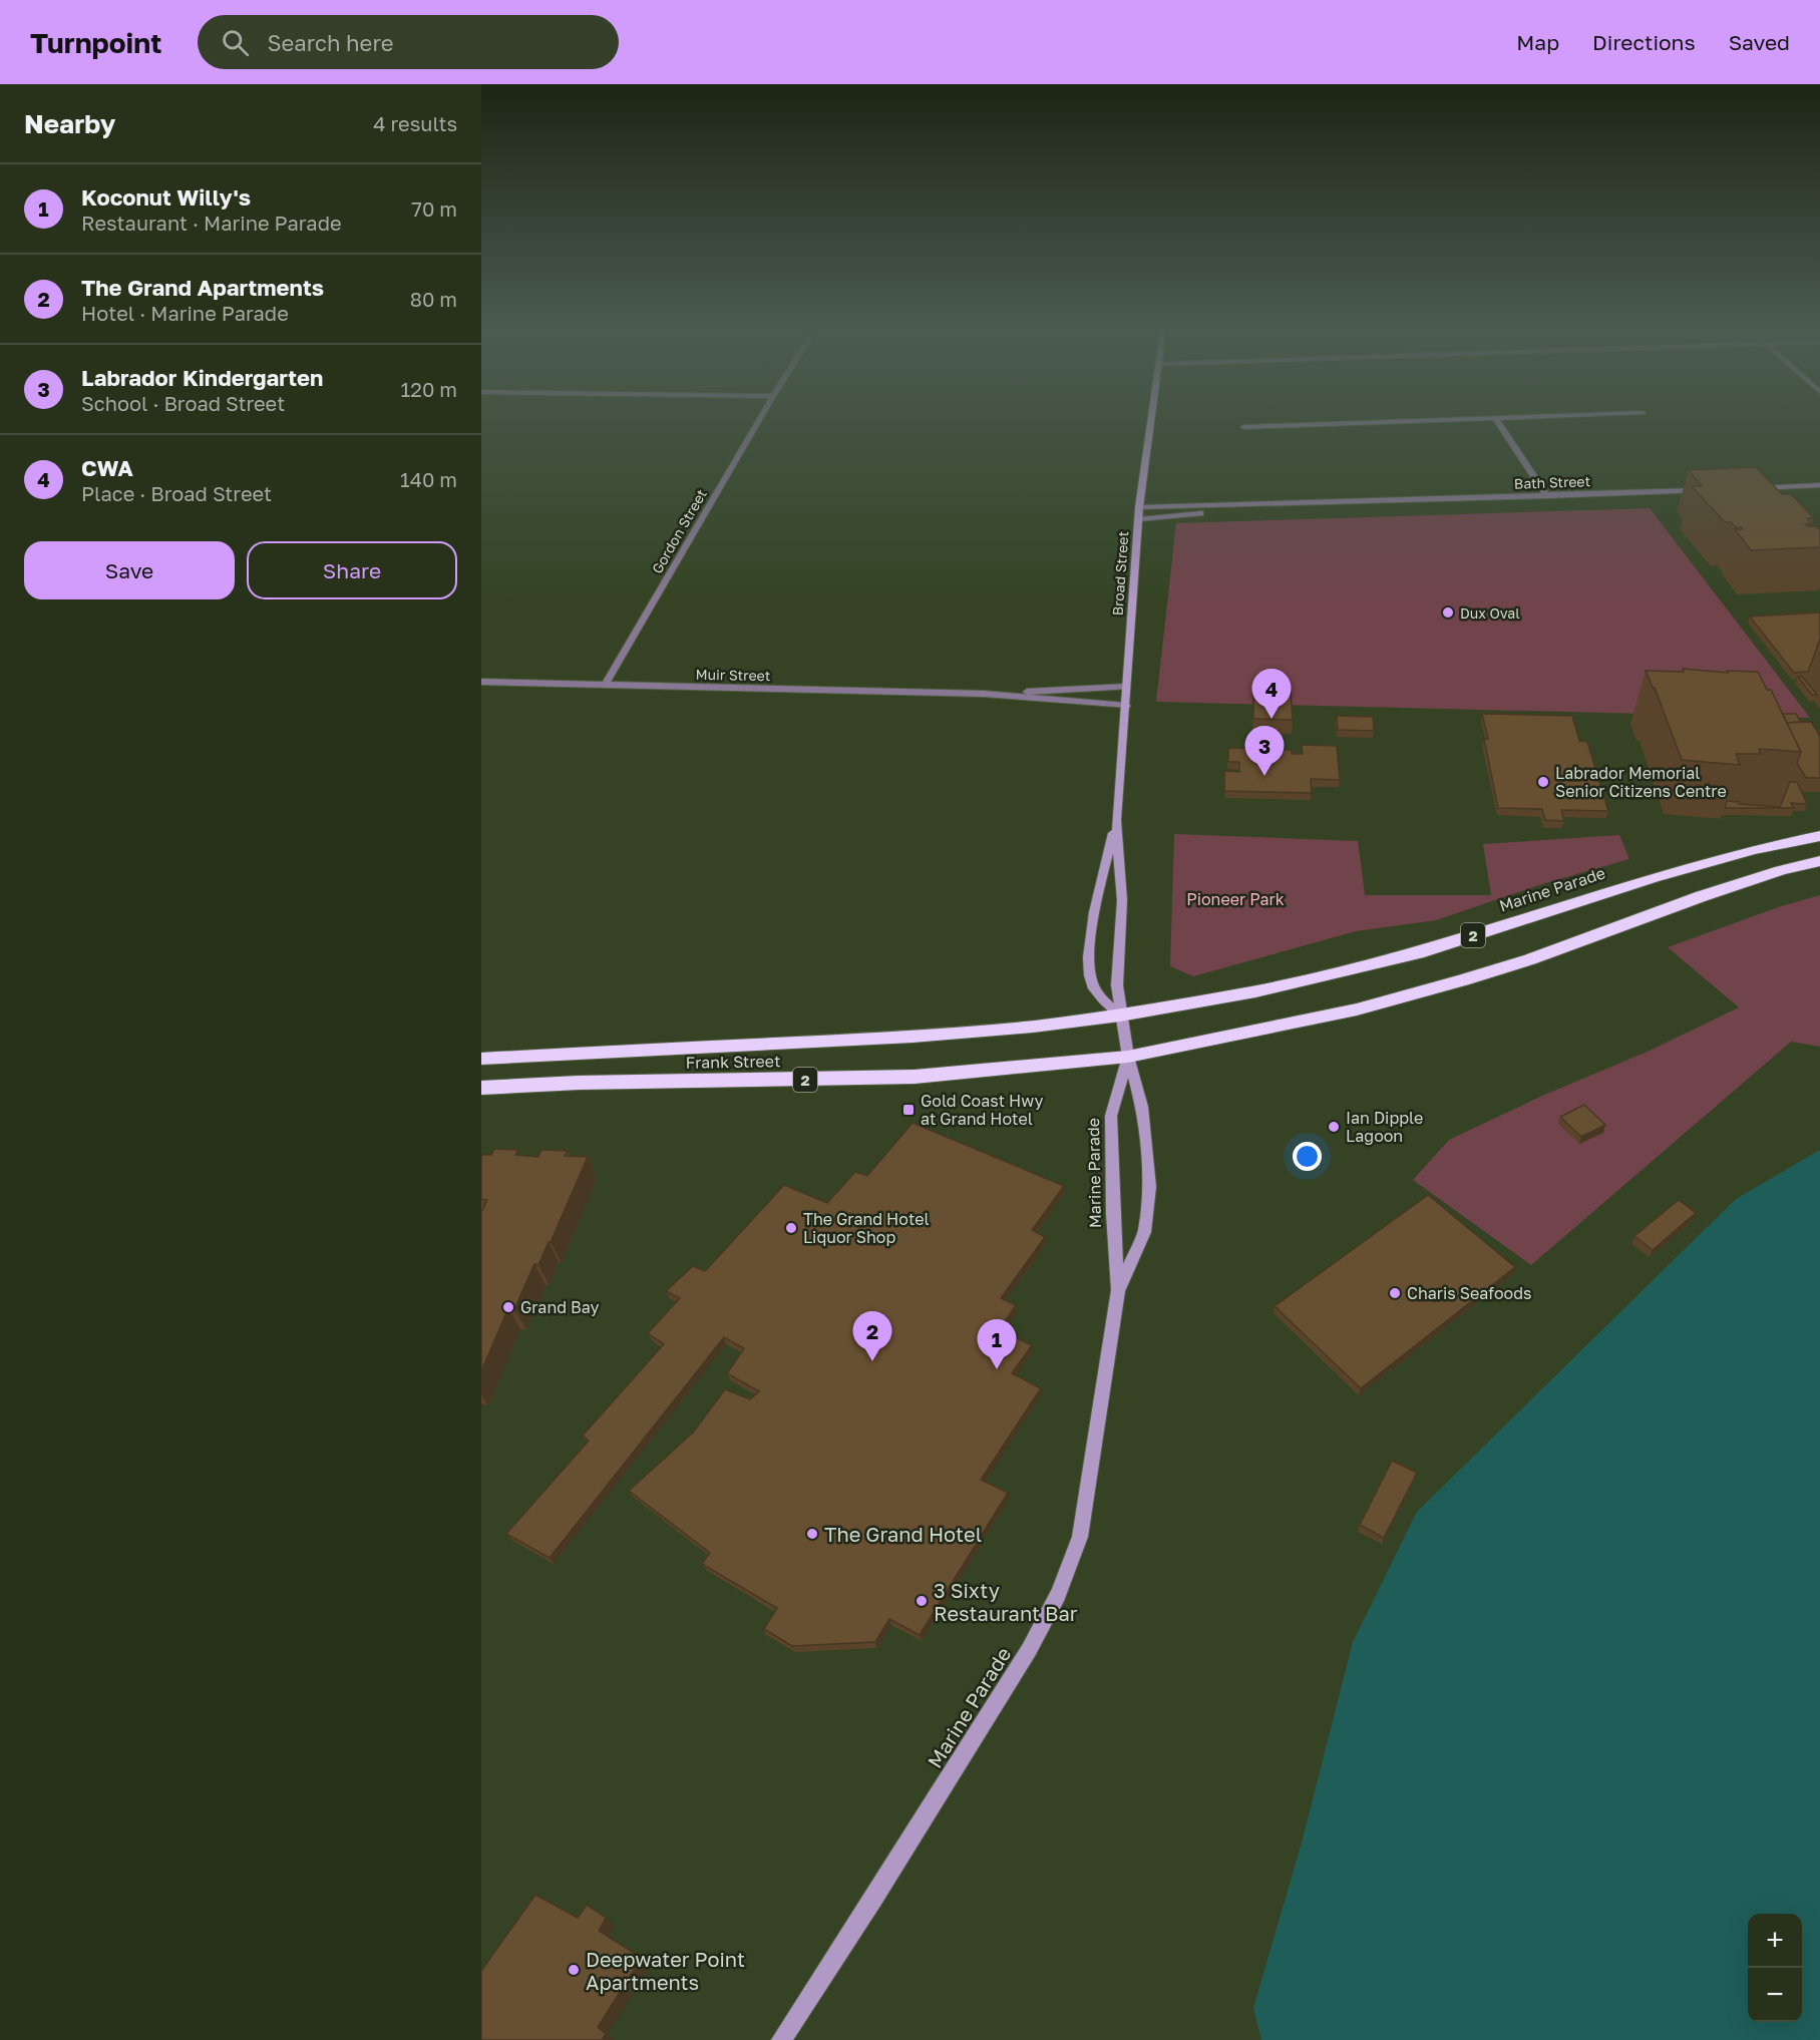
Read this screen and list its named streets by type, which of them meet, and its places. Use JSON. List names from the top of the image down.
{
  "streets": {
    "highway": ["Marine Parade", "2", "Frank Street"],
    "street": [
      "Bath Street",
      "Gordon Street",
      "Broad Street",
      "Muir Street"
    ]
  },
  "crossings": [
    ["Bath Street", "Broad Street"],
    ["Gordon Street", "Muir Street"],
    ["Broad Street", "Muir Street"],
    ["Broad Street", "Marine Parade"],
    ["Broad Street", "2"],
    ["Broad Street", "Frank Street"],
    ["Marine Parade", "2"],
    ["Marine Parade", "Frank Street"],
    ["2", "Frank Street"]
  ],
  "parks": ["Pioneer Park"],
  "places": {
    "other": [
      "Dux Oval",
      "Labrador Memorial Senior Citizens Centre",
      "Ian Dipple Lagoon",
      "The Grand Hotel Liquor Shop",
      "Charis Seafoods",
      "Grand Bay",
      "The Grand Hotel",
      "3 Sixty Restaurant Bar",
      "Deepwater Point Apartments"
    ],
    "transit": ["Gold Coast Hwy at Grand Hotel"]
  },
  "page": {
    "header": "Turnpoint",
    "search": "Search here",
    "nav": ["Map", "Directions", "Saved"],
    "heading": ["Nearby", "4 results"],
    "list": [
      {
        "mark": "1",
        "name": "Koconut Willy's",
        "note": "Restaurant · Marine Parade",
        "value": "70 m"
      },
      {
        "mark": "2",
        "name": "The Grand Apartments",
        "note": "Hotel · Marine Parade",
        "value": "80 m"
      },
      {
        "mark": "3",
        "name": "Labrador Kindergarten",
        "note": "School · Broad Street",
        "value": "120 m"
      },
      {
        "mark": "4",
        "name": "CWA",
        "note": "Place · Broad Street",
        "value": "140 m"
      }
    ],
    "buttons": ["Save", "Share"],
    "pins": [
      "4",
      "3",
      "2",
      "1"
    ],
    "map_buttons": ["+", "−"]
  }
}
